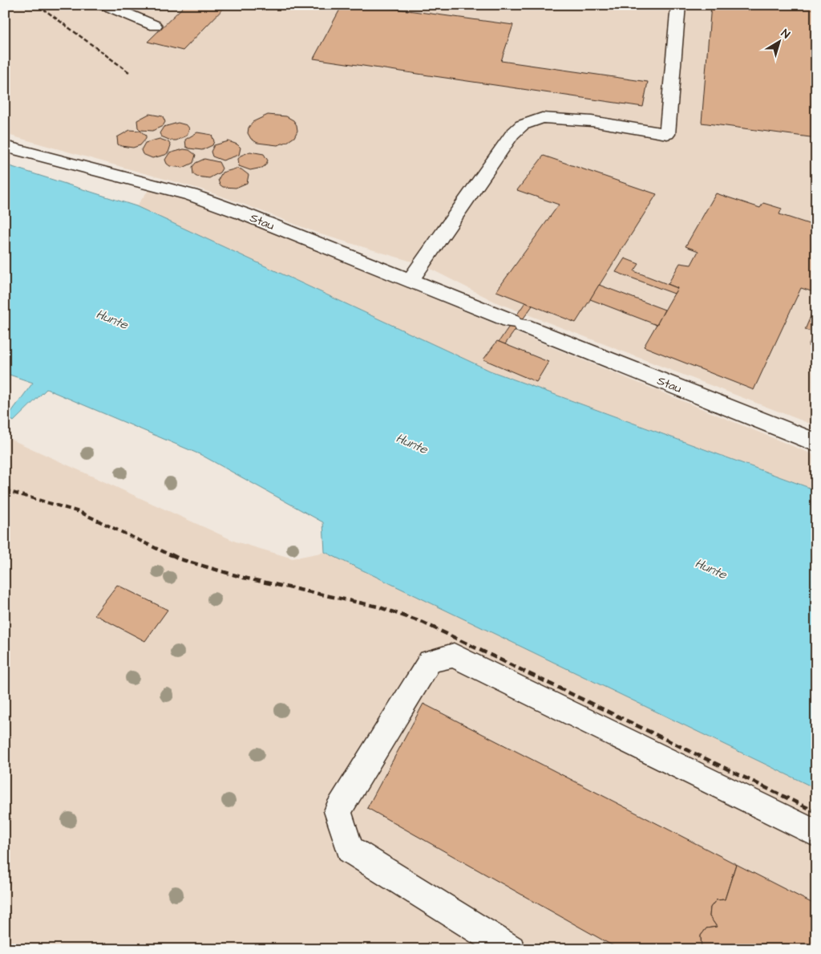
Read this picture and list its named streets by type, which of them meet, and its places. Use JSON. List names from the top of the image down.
{
  "streets": {
    "street": ["Stau"]
  },
  "water": ["Hunte"],
  "north": "top right"
}
